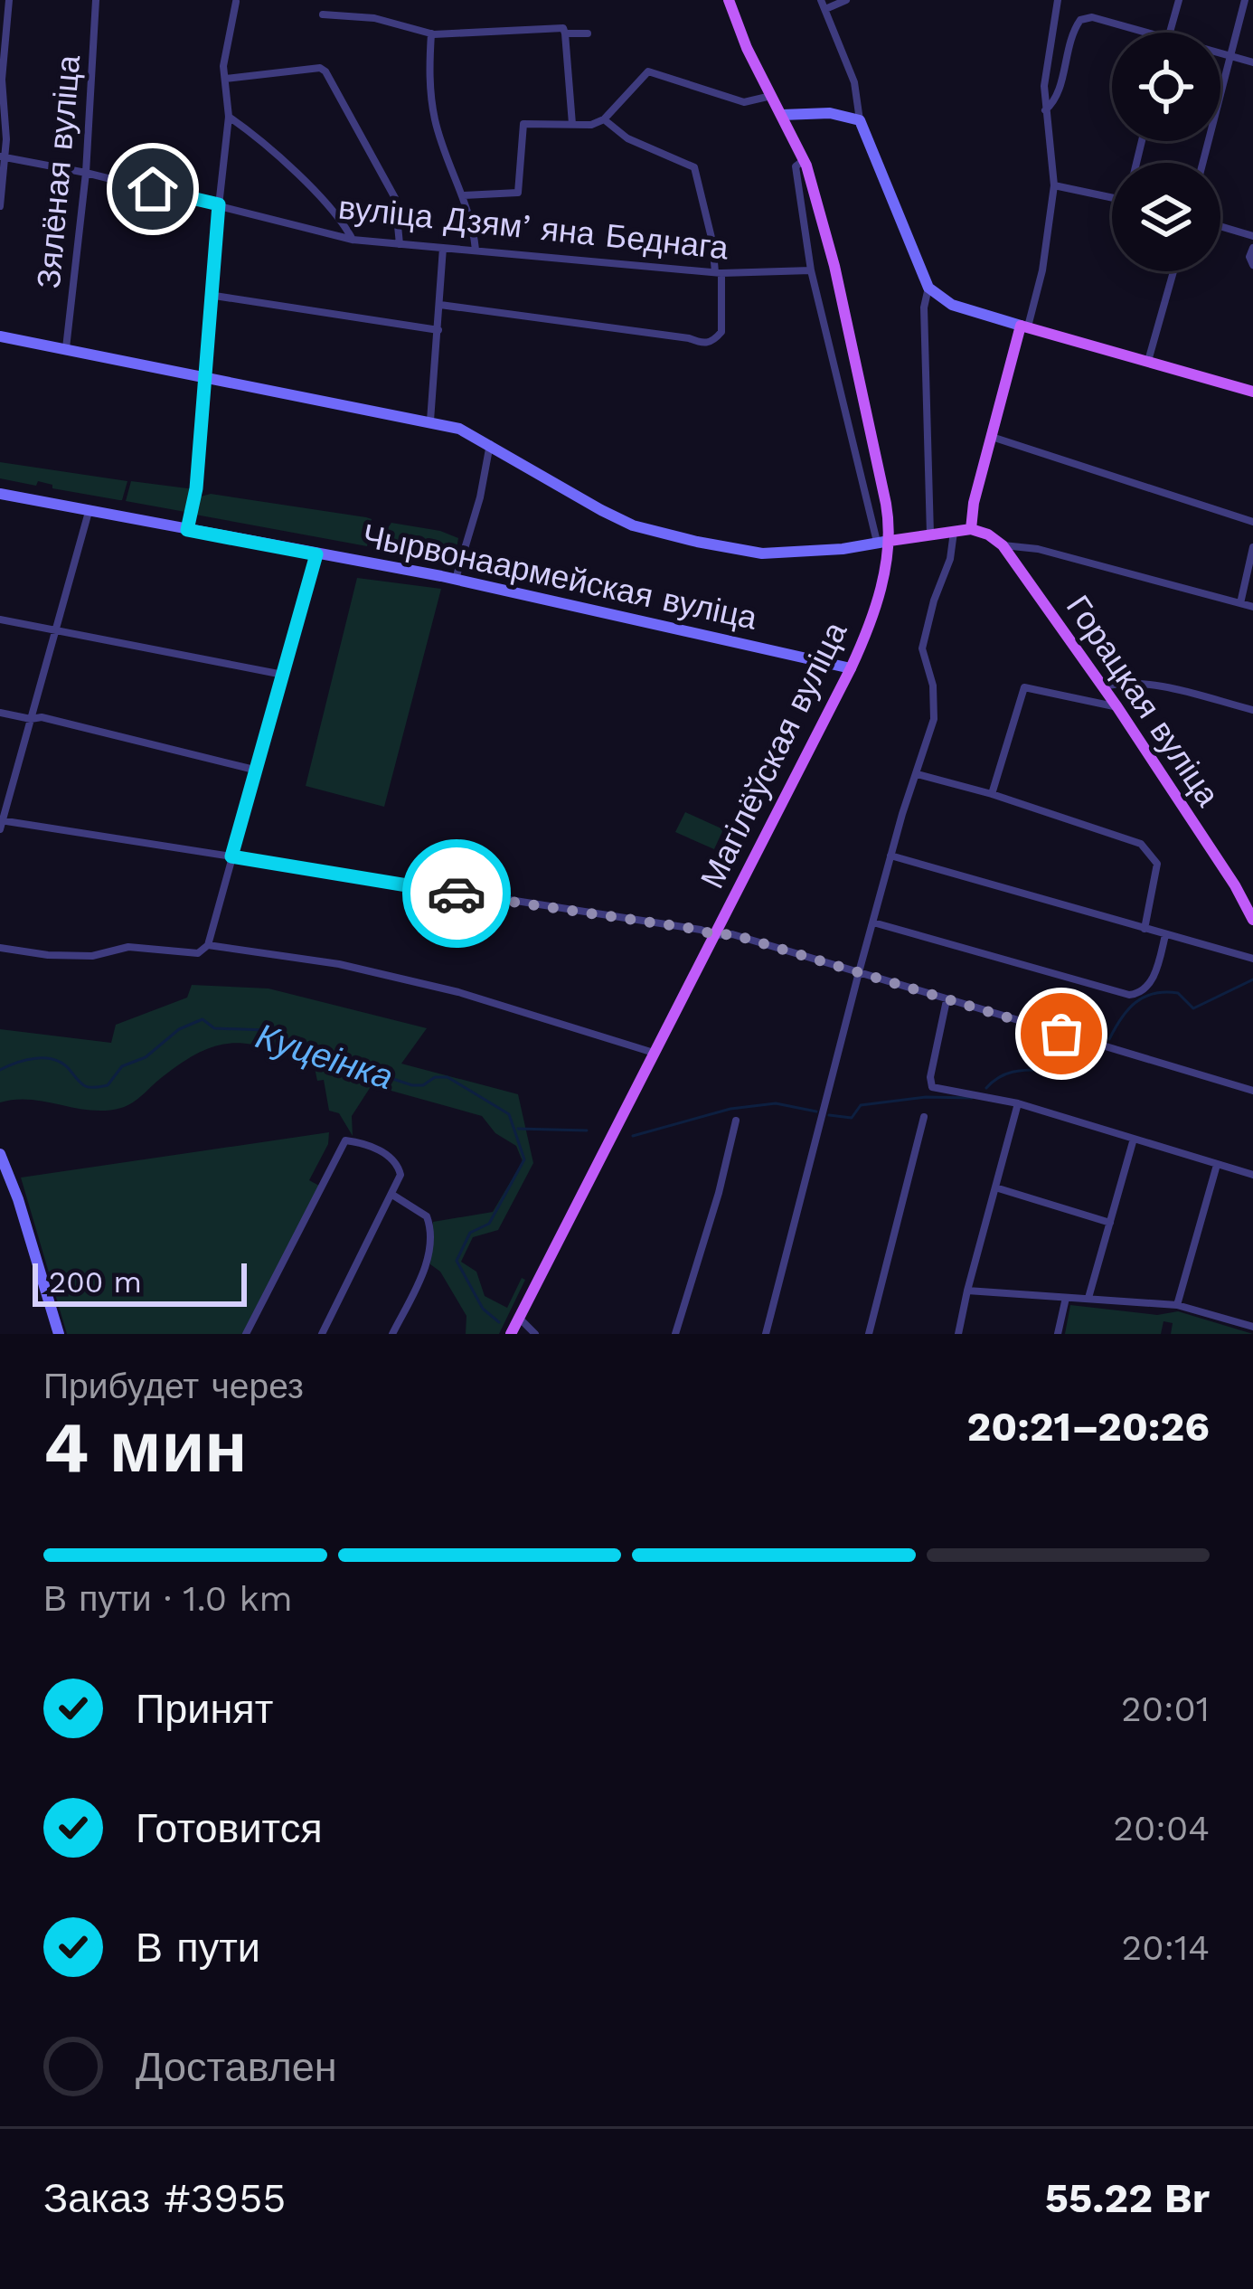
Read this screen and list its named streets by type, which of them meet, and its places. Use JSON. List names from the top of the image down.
{
  "streets": {
    "main road": ["Чырвонаармейская вуліца", "Горацкая вуліца", "Магілёўская вуліца"],
    "street": ["Зялёная вуліца", "вуліца Дзямʼяна Беднага"]
  },
  "crossings": [
    ["Зялёная вуліца", "вуліца Дзямʼяна Беднага"],
    ["Чырвонаармейская вуліца", "Магілёўская вуліца"]
  ],
  "water": ["Куцеінка"],
  "scale_bar": "200 m",
  "page": {
    "scale": "200 m",
    "heading": ["4 мин", "Прибудет через", "20:21–20:26"],
    "panel": ["Заказ #3955", "55.22 Br"],
    "bar": "В пути · 1.0 km",
    "list": [
      ["Принят", "20:01"],
      ["Готовится", "20:04"],
      ["В пути", "20:14"],
      "Доставлен"
    ]
  }
}
